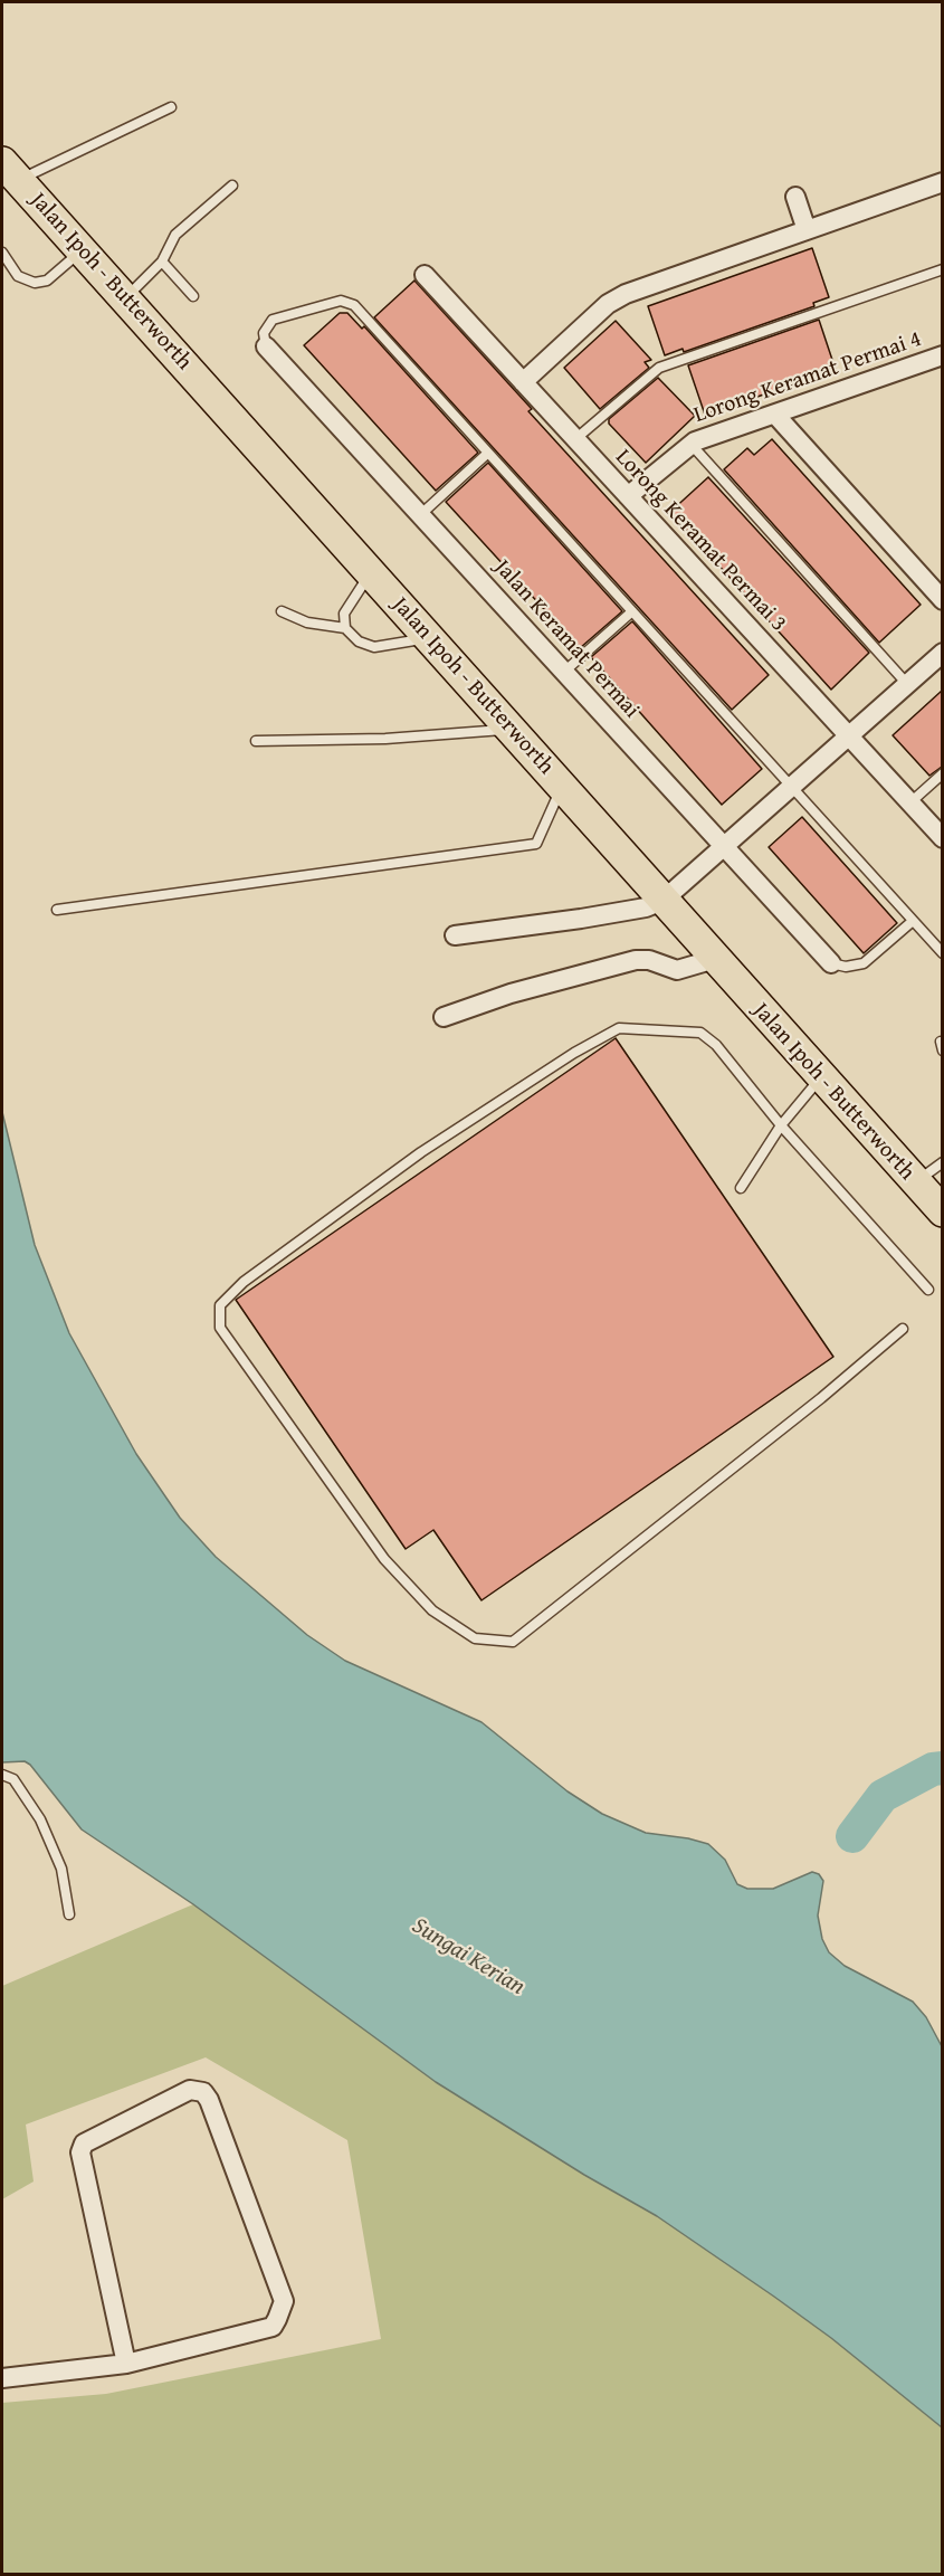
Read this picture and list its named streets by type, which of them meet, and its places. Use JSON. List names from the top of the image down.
{
  "streets": {
    "highway": ["Jalan Ipoh - Butterworth"],
    "street": ["Lorong Keramat Permai 4", "Lorong Keramat Permai 3", "Jalan Keramat Permai"]
  },
  "crossings": [
    ["Lorong Keramat Permai 4", "Lorong Keramat Permai 3"]
  ],
  "water": ["Sungai Kerian"]
}
